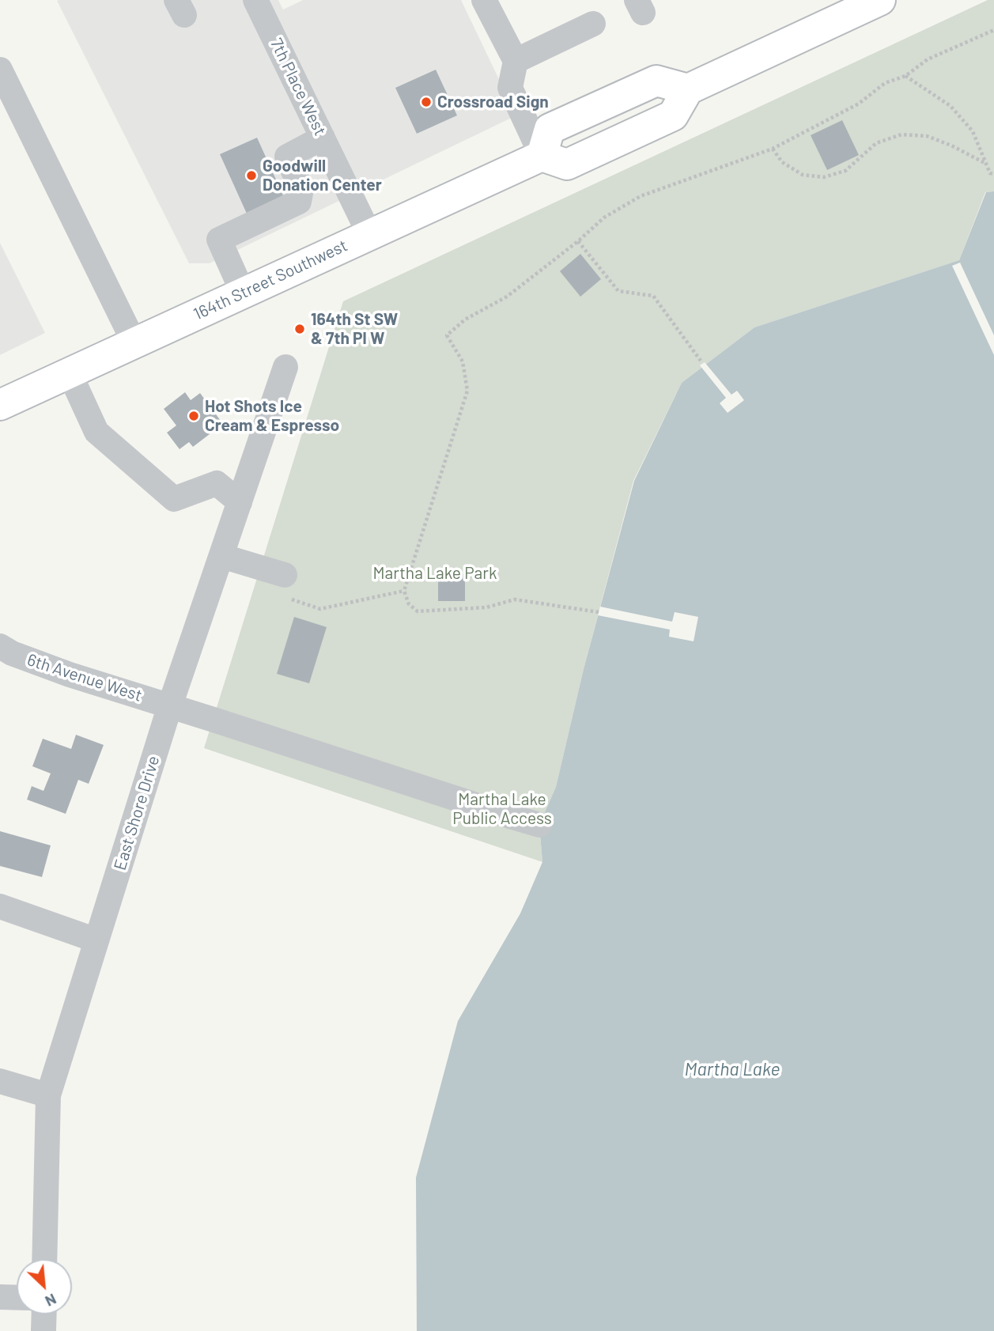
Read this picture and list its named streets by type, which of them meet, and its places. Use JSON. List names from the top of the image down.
{
  "streets": {
    "main road": ["164th Street Southwest"],
    "street": ["7th Place West", "6th Avenue West", "East Shore Drive"]
  },
  "crossings": [
    ["7th Place West", "164th Street Southwest"],
    ["6th Avenue West", "East Shore Drive"]
  ],
  "water": ["Martha Lake"],
  "parks": ["Martha Lake Park", "Martha Lake Public Access"],
  "places": [
    "Crossroad Sign",
    "Goodwill Donation Center",
    "164th St SW & 7th Pl W",
    "Hot Shots Ice Cream & Espresso"
  ],
  "north": "bottom right"
}
